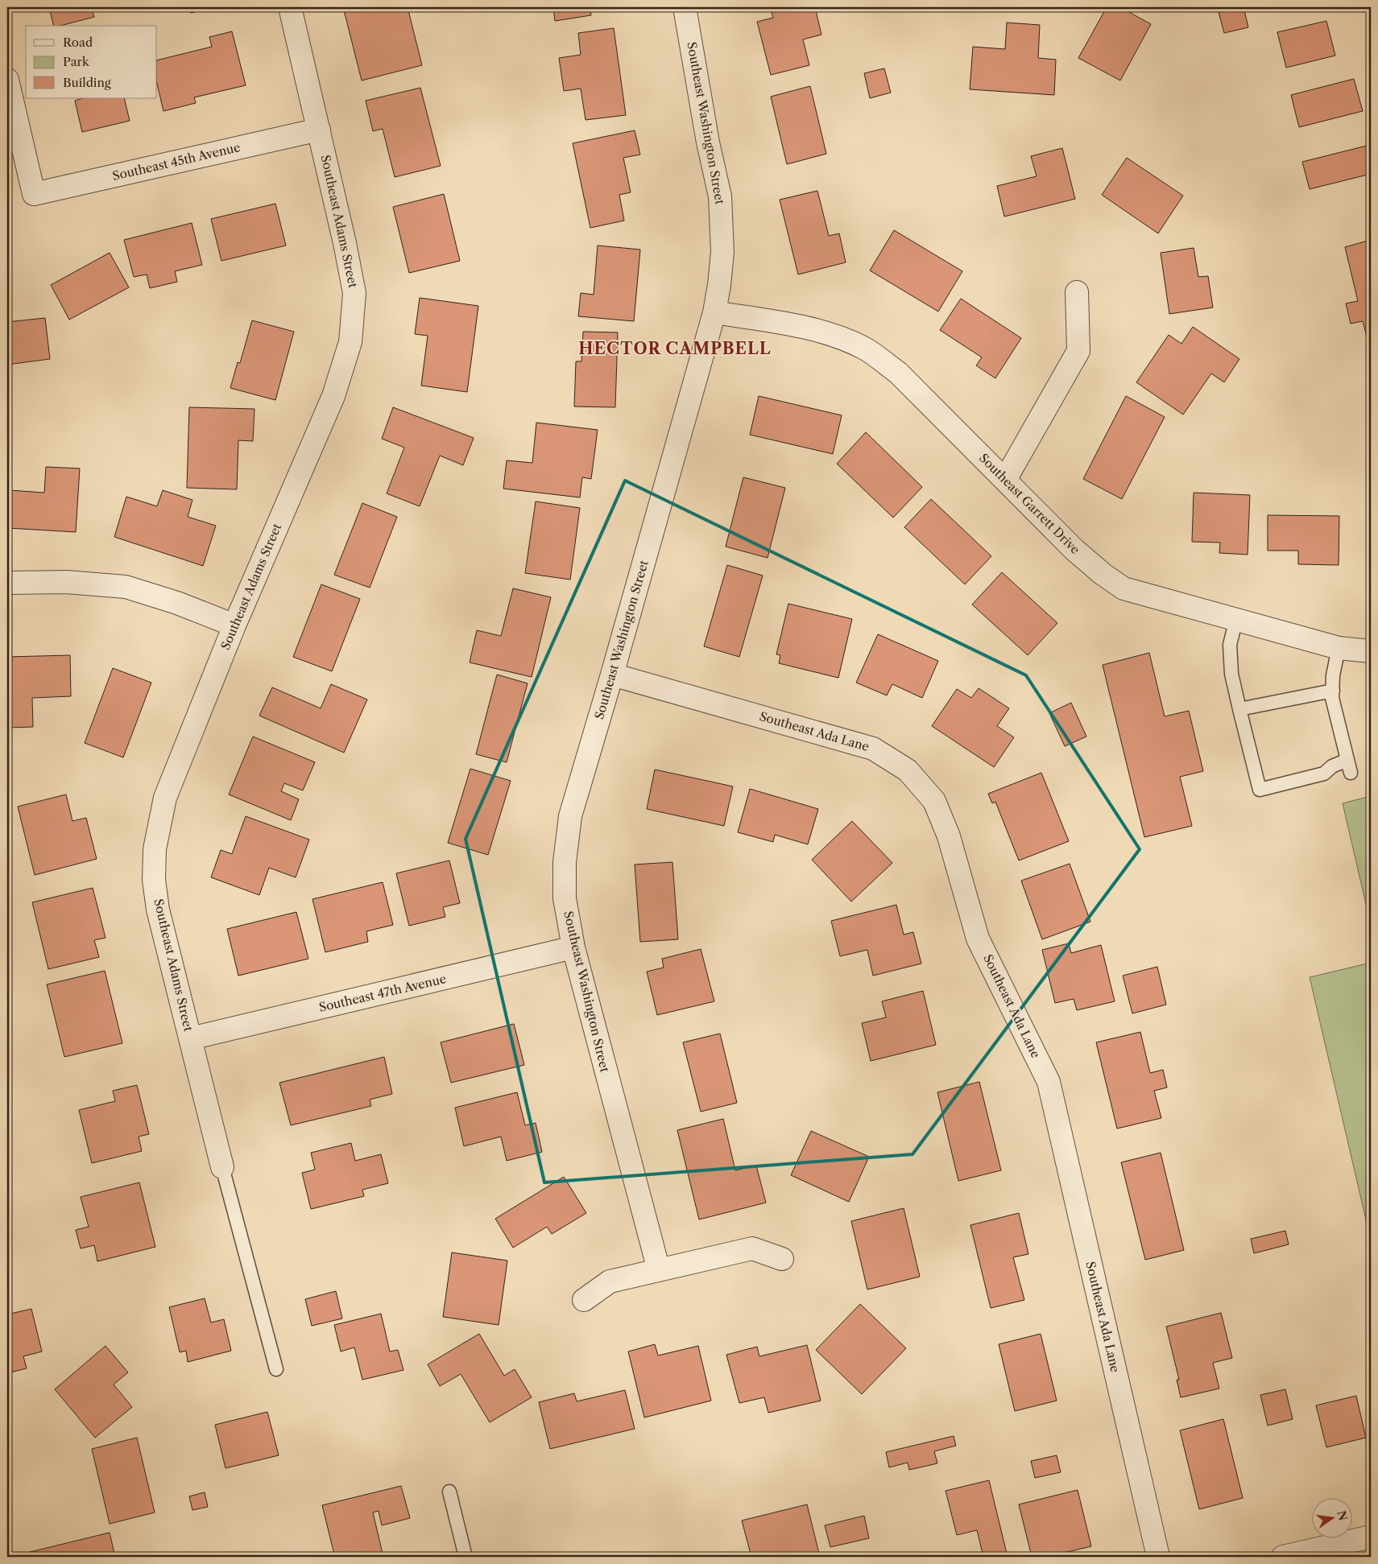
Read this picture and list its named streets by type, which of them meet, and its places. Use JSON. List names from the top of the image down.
{
  "streets": {
    "street": [
      "Southeast Washington Street",
      "Southeast 45th Avenue",
      "Southeast Adams Street",
      "Southeast Garrett Drive",
      "Southeast Ada Lane",
      "Southeast 47th Avenue"
    ]
  },
  "crossings": [
    ["Southeast Washington Street", "Southeast Garrett Drive"],
    ["Southeast Washington Street", "Southeast Ada Lane"],
    ["Southeast Washington Street", "Southeast 47th Avenue"],
    ["Southeast 45th Avenue", "Southeast Adams Street"],
    ["Southeast Adams Street", "Southeast 47th Avenue"]
  ],
  "districts": ["HECTOR CAMPBELL"],
  "legend": ["Road", "Park", "Building"],
  "north": "right"
}
